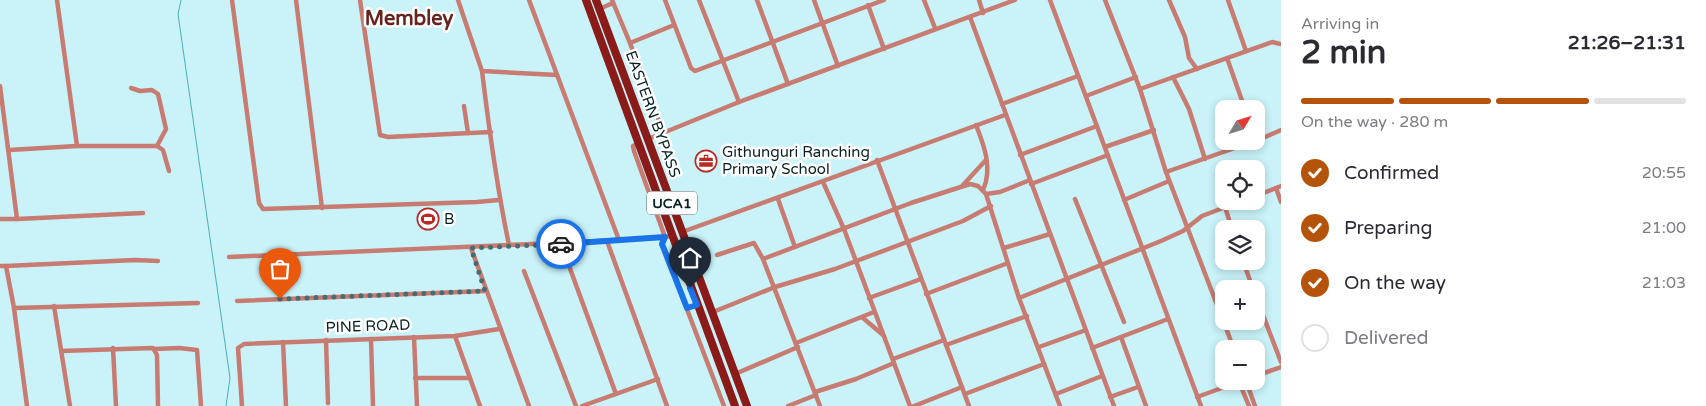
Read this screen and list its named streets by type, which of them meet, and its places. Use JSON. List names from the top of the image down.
{
  "streets": {
    "main road": ["EASTERN BYPASS", "UCA1"],
    "street": ["PINE ROAD"]
  },
  "districts": ["Membley"],
  "places": {
    "office": ["Githunguri Ranching Primary School"],
    "sports": ["B"]
  },
  "north": "top right",
  "page": {
    "heading": ["2 min", "Arriving in", "21:26–21:31"],
    "bar": "On the way · 280 m",
    "map_buttons": ["+", "−"],
    "list": [
      ["Confirmed", "20:55"],
      ["Preparing", "21:00"],
      ["On the way", "21:03"],
      "Delivered"
    ]
  }
}
